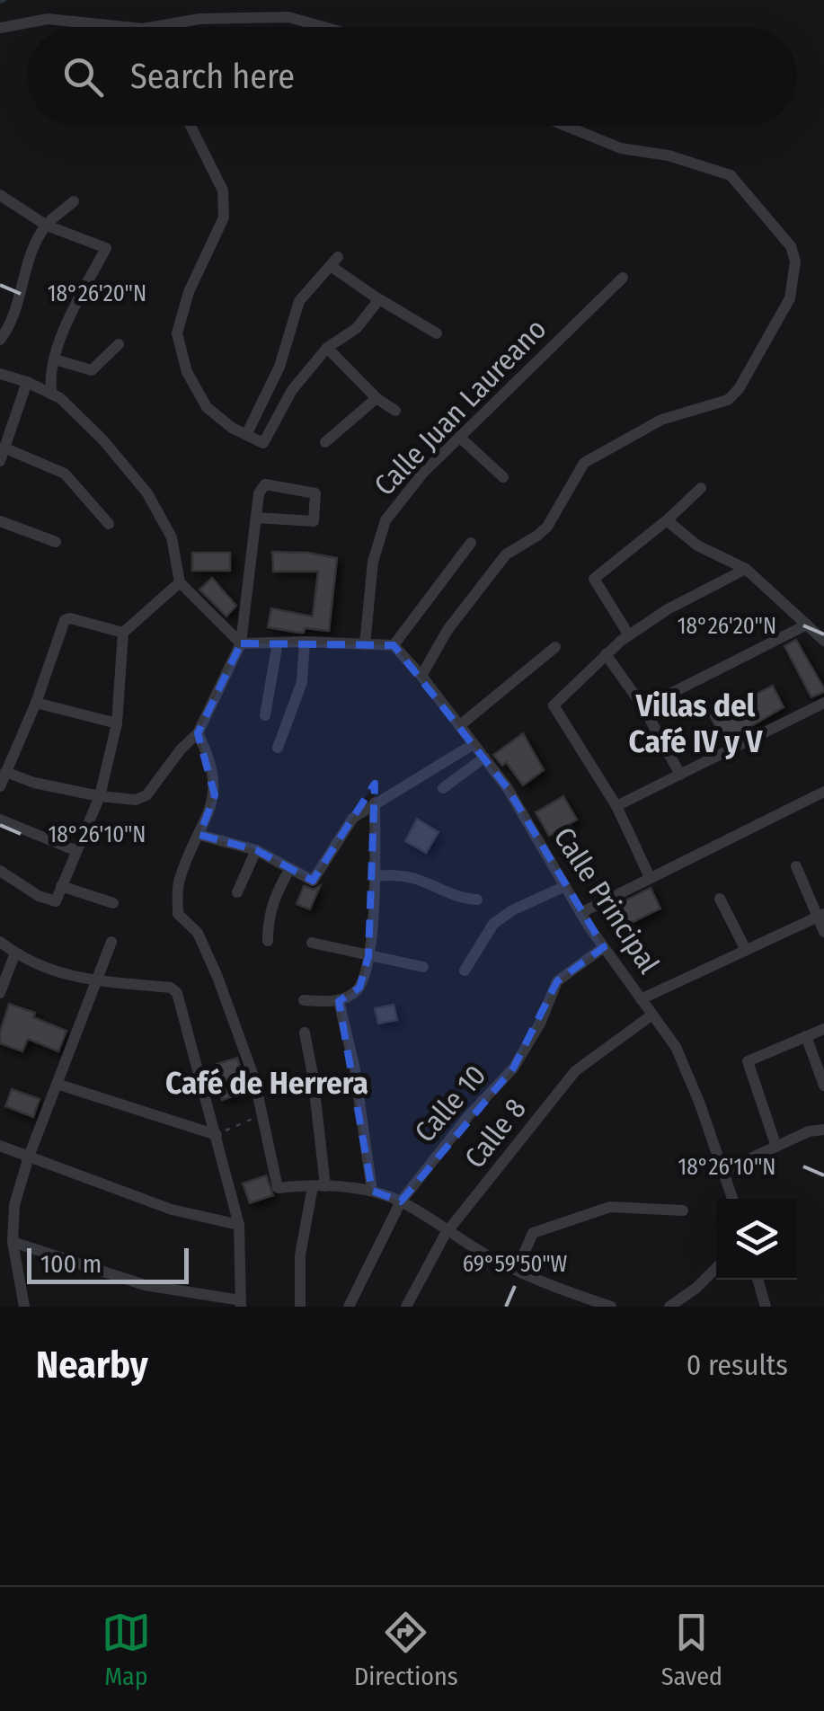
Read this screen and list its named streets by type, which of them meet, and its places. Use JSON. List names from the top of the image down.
{
  "streets": {
    "street": [
      "Calle Juan Laureano",
      "Calle Principal",
      "Calle 10",
      "Calle 8"
    ]
  },
  "crossings": [
    ["Calle Principal", "Calle 10"],
    ["Calle Principal", "Calle 8"]
  ],
  "districts": ["Villas del Café IV y V", "Café de Herrera"],
  "scale_bar": "100 m",
  "page": {
    "search": "Search here",
    "scale": "100 m",
    "heading": ["Nearby", "0 results"],
    "nav": ["Map", "Directions", "Saved"]
  },
  "coordinates": ["18°26'20\"N", "18°26'10\"N", "69°59'50\"W"]
}
